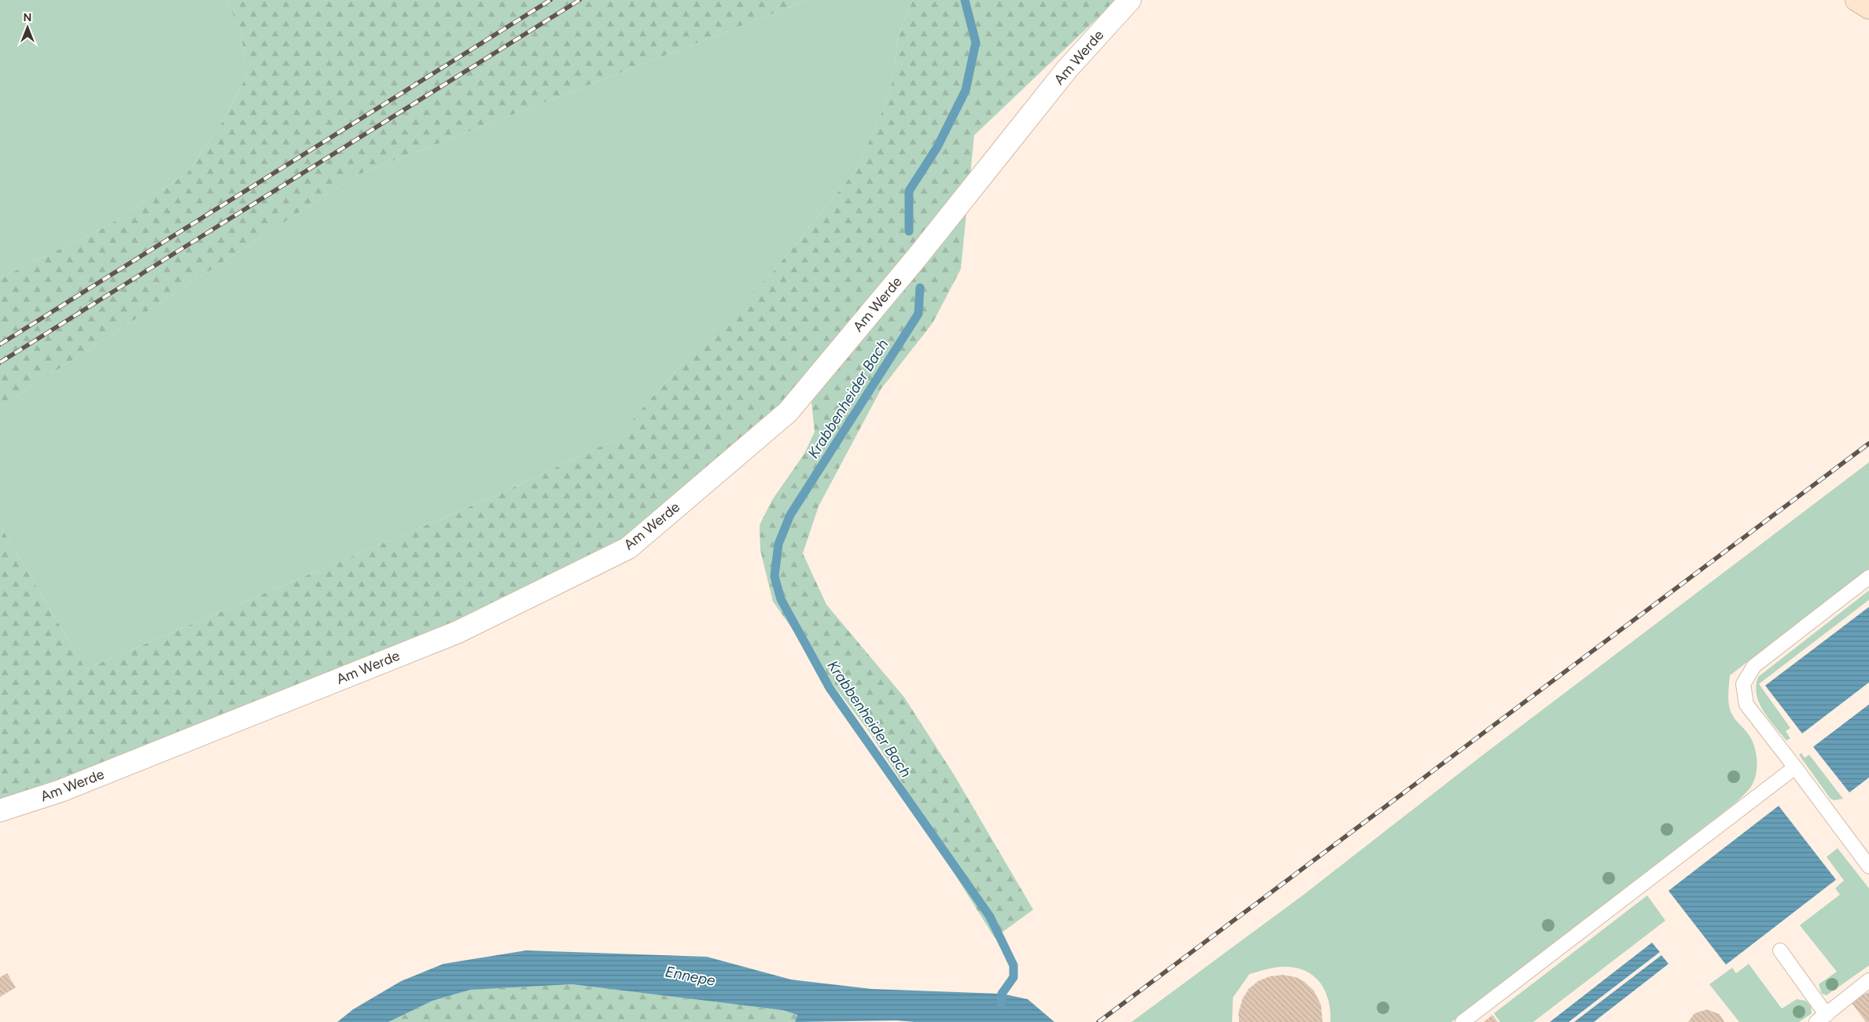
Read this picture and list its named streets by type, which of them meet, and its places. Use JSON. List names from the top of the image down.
{
  "streets": {
    "street": ["Am Werde"]
  },
  "water": ["Krabbenheider Bach", "Ennepe"],
  "north": "top"
}
